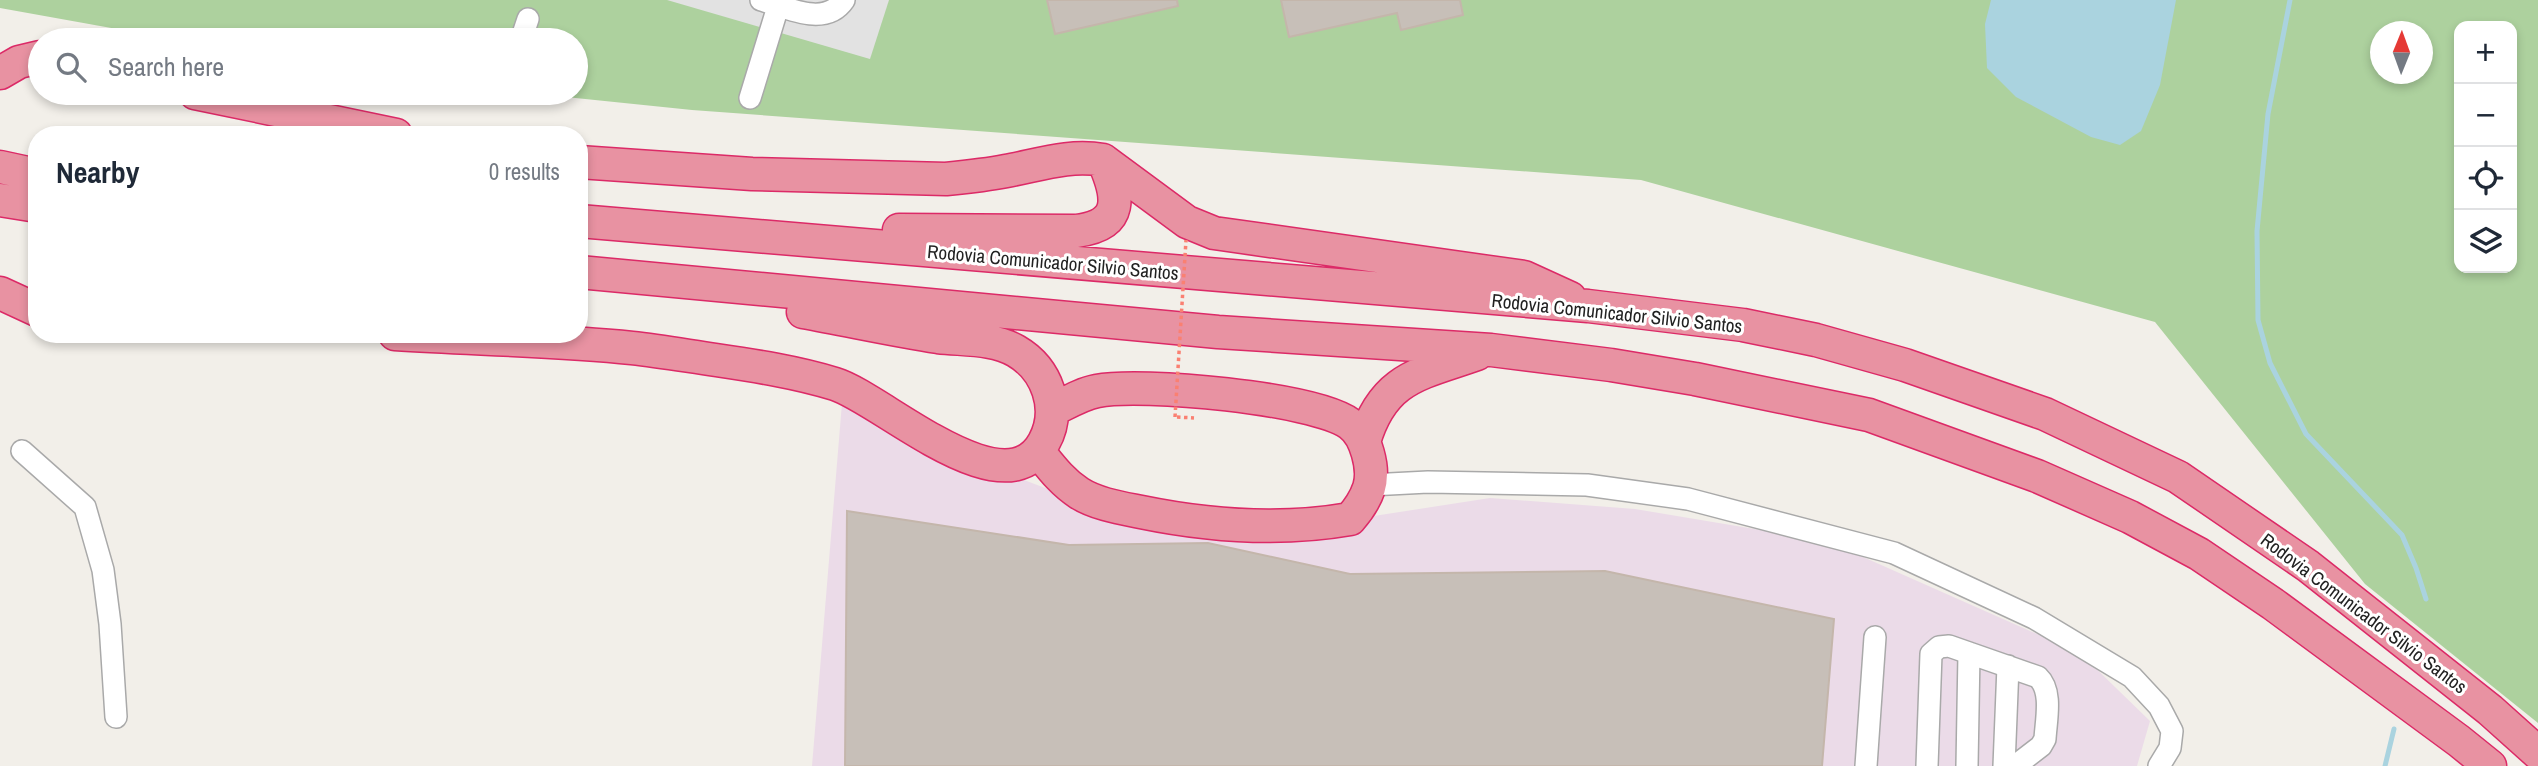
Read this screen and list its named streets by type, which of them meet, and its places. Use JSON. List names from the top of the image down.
{
  "streets": {
    "highway": ["Rodovia Comunicador Silvio Santos"]
  },
  "north": "top",
  "page": {
    "map_buttons": ["+", "−"],
    "search": "Search here",
    "heading": ["Nearby", "0 results"]
  }
}
